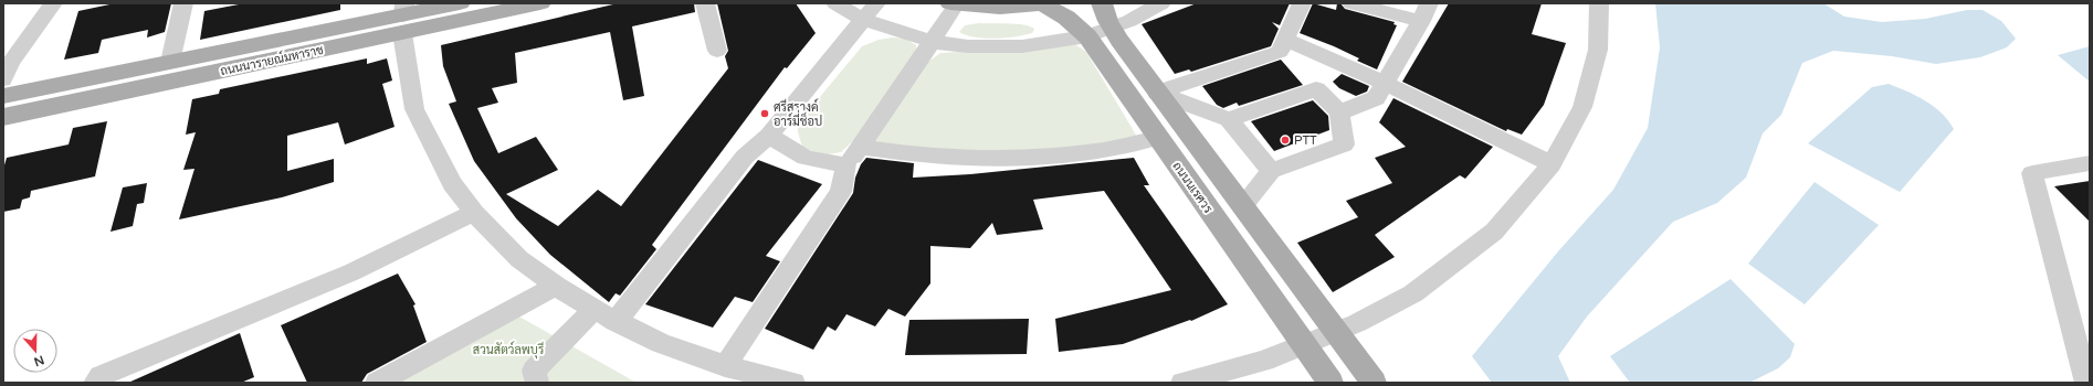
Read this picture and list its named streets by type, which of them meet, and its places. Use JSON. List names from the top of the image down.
{
  "streets": {
    "main road": ["ถนนนารายณ์มหาราช", "ถนนนเรศวร"]
  },
  "parks": ["สวนสัตว์ลพบุรี"],
  "places": ["ศรีสุรางค์ อาร์มี่ช็อป", "PTT"],
  "north": "bottom"
}
